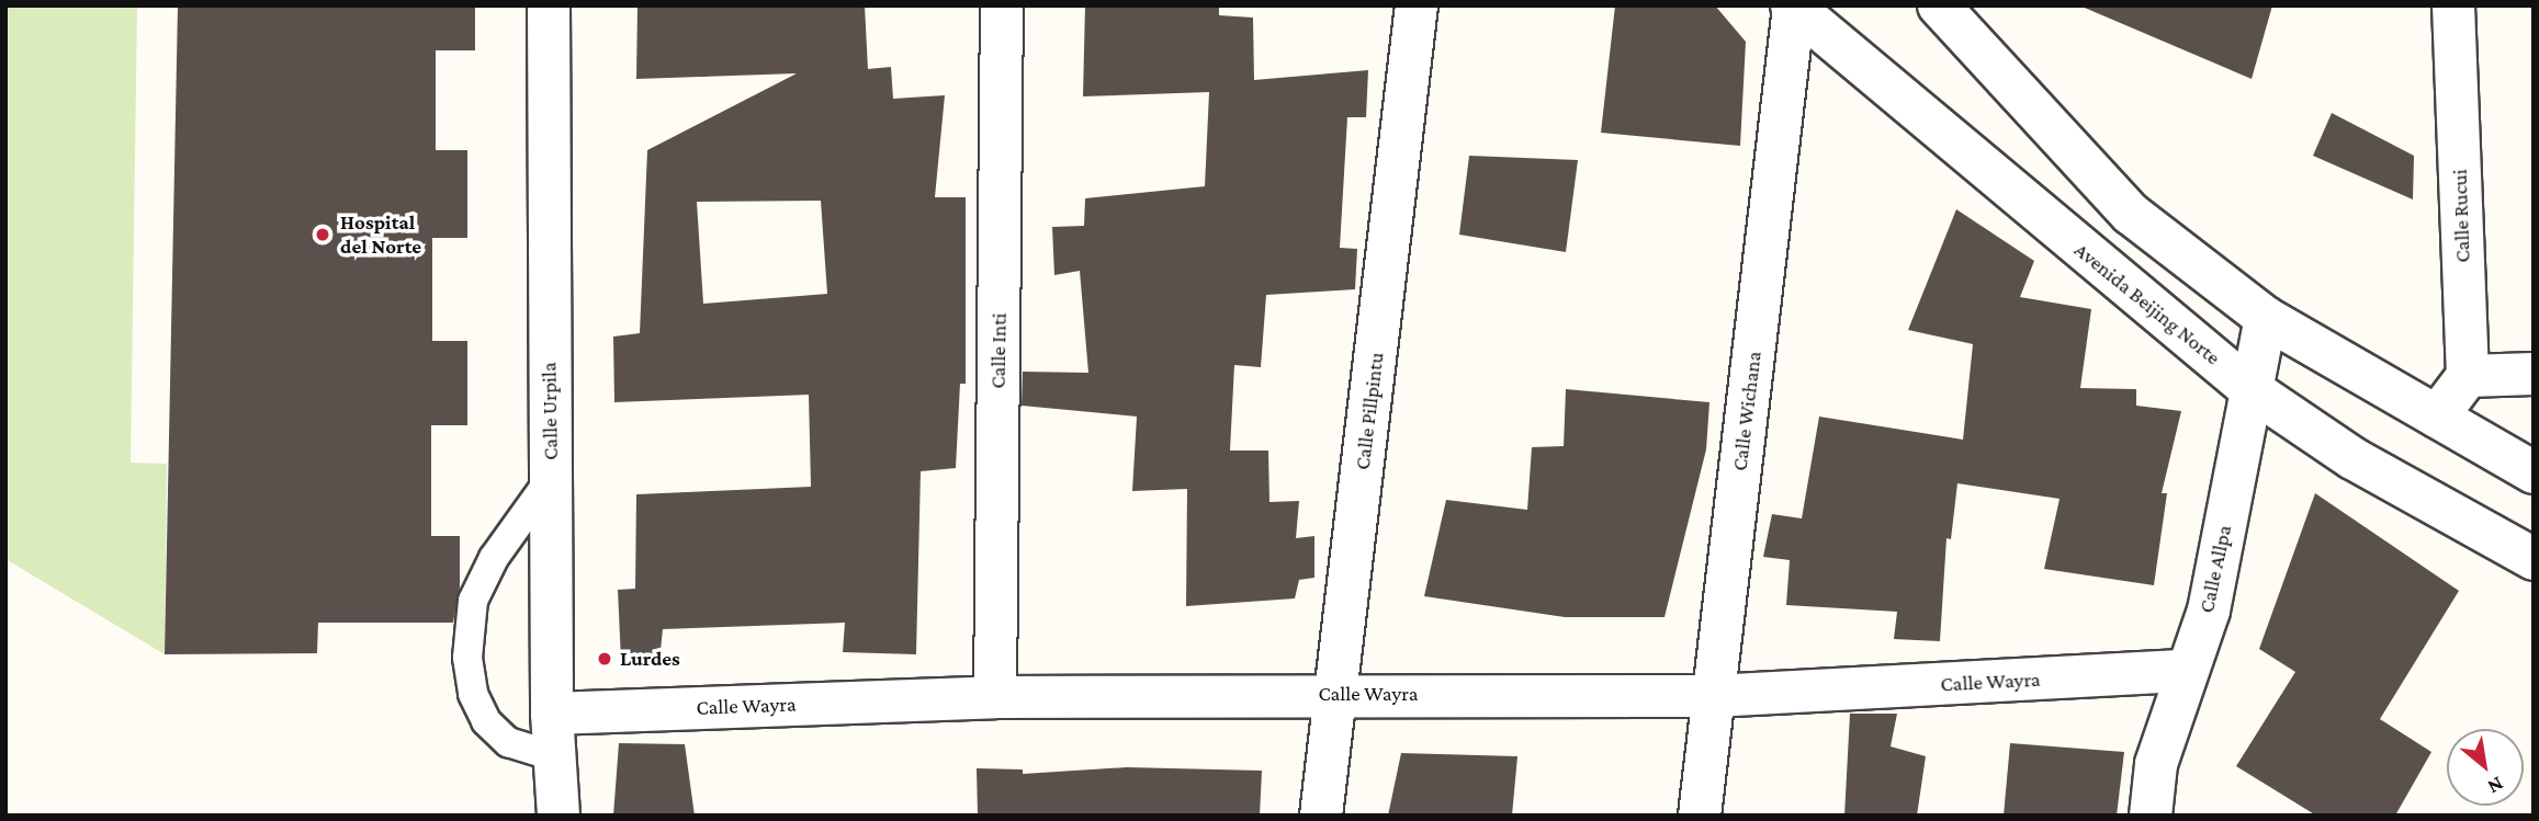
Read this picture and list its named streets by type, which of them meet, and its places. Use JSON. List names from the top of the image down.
{
  "streets": {
    "street": [
      "Calle Rucui",
      "Avenida Beijing Norte",
      "Calle Inti",
      "Calle Urpila",
      "Calle Pillpintu",
      "Calle Wichana",
      "Calle Allpa",
      "Calle Wayra"
    ]
  },
  "crossings": [
    ["Avenida Beijing Norte", "Calle Wichana"],
    ["Avenida Beijing Norte", "Calle Allpa"],
    ["Calle Inti", "Calle Wayra"],
    ["Calle Urpila", "Calle Wayra"],
    ["Calle Pillpintu", "Calle Wayra"],
    ["Calle Wichana", "Calle Wayra"],
    ["Calle Allpa", "Calle Wayra"]
  ],
  "places": ["Hospital del Norte", "Lurdes"],
  "north": "bottom right"
}
